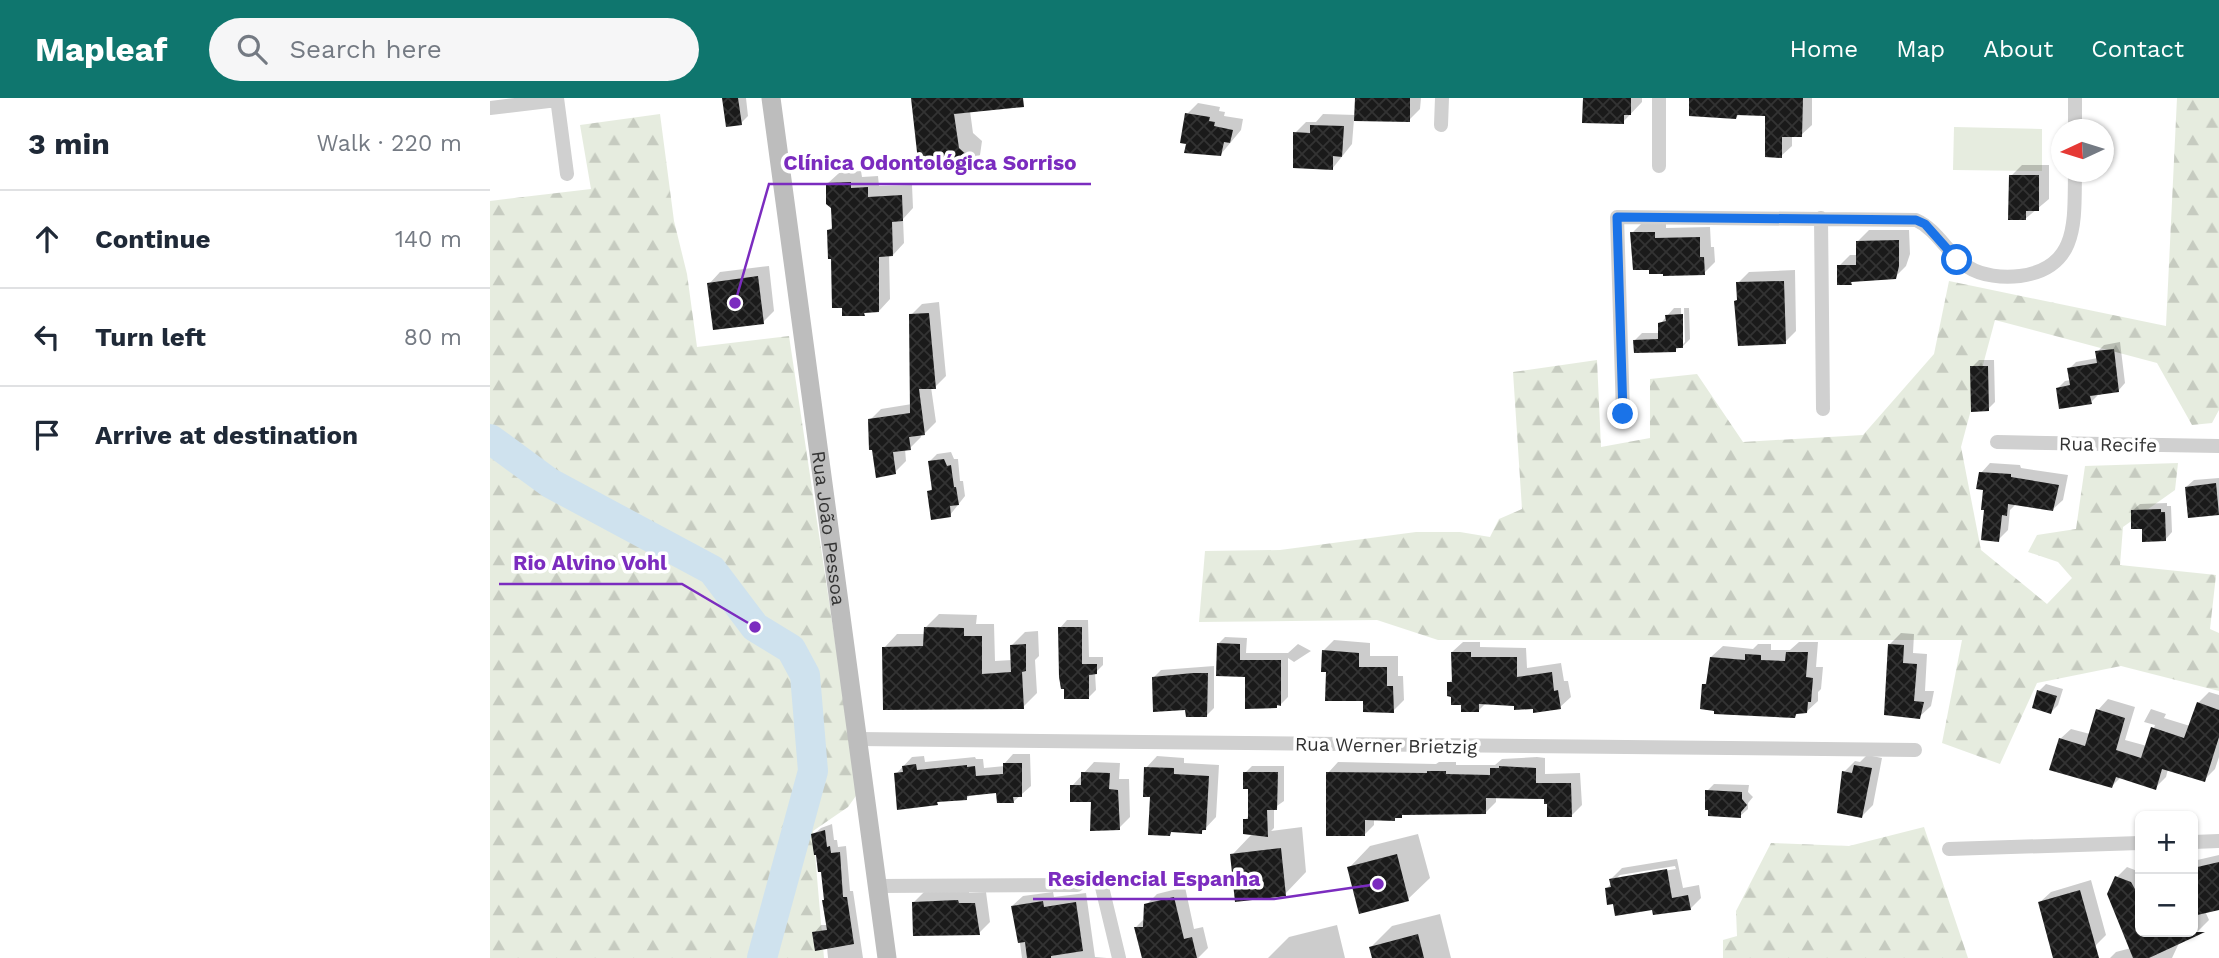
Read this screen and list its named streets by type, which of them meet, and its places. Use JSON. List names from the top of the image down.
{
  "streets": {
    "street": ["Rua Recife", "Rua João Pessoa", "Rua Werner Brietzig"]
  },
  "crossings": [
    ["Rua João Pessoa", "Rua Werner Brietzig"]
  ],
  "places": ["Clínica Odontológica Sorriso", "Rio Alvino Vohl", "Residencial Espanha"],
  "north": "left",
  "page": {
    "header": "Mapleaf",
    "search": "Search here",
    "nav": [
      "Home",
      "Map",
      "About",
      "Contact"
    ],
    "heading": ["3 min", "Walk · 220 m"],
    "list": [
      ["Continue", "140 m"],
      ["Turn left", "80 m"],
      "Arrive at destination"
    ],
    "map_buttons": ["+", "−"]
  }
}
